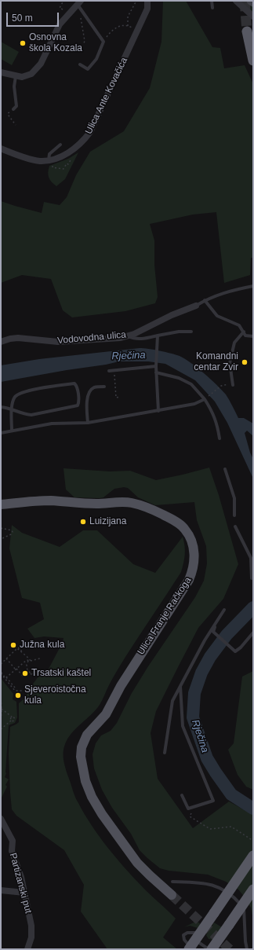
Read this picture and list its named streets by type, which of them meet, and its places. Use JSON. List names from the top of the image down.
{
  "streets": {
    "main road": ["Ulica Franje Račkoga"],
    "street": ["Ulica Ante Kovačića", "Vodovodna ulica", "Partizanski put"]
  },
  "water": ["Rječina"],
  "places": [
    "Osnovna škola Kozala",
    "Komandni centar Zvir",
    "Luizijana",
    "Južna kula",
    "Trsatski kaštel",
    "Sjeveroistočna kula"
  ],
  "scale_bar": "50 m"
}
